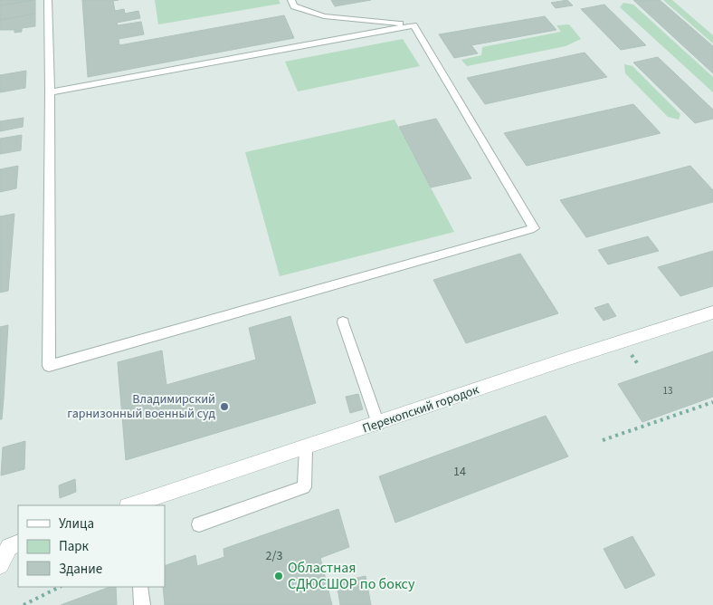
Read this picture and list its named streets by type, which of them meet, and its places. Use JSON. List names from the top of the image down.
{
  "streets": {
    "street": ["Перекопский городок"]
  },
  "places": ["Владимирский гарнизонный военный суд", "Областная СДЮСШОР по боксу"],
  "house_numbers": ["13", "14", "2/3"],
  "legend": ["Улица", "Парк", "Здание"]
}
